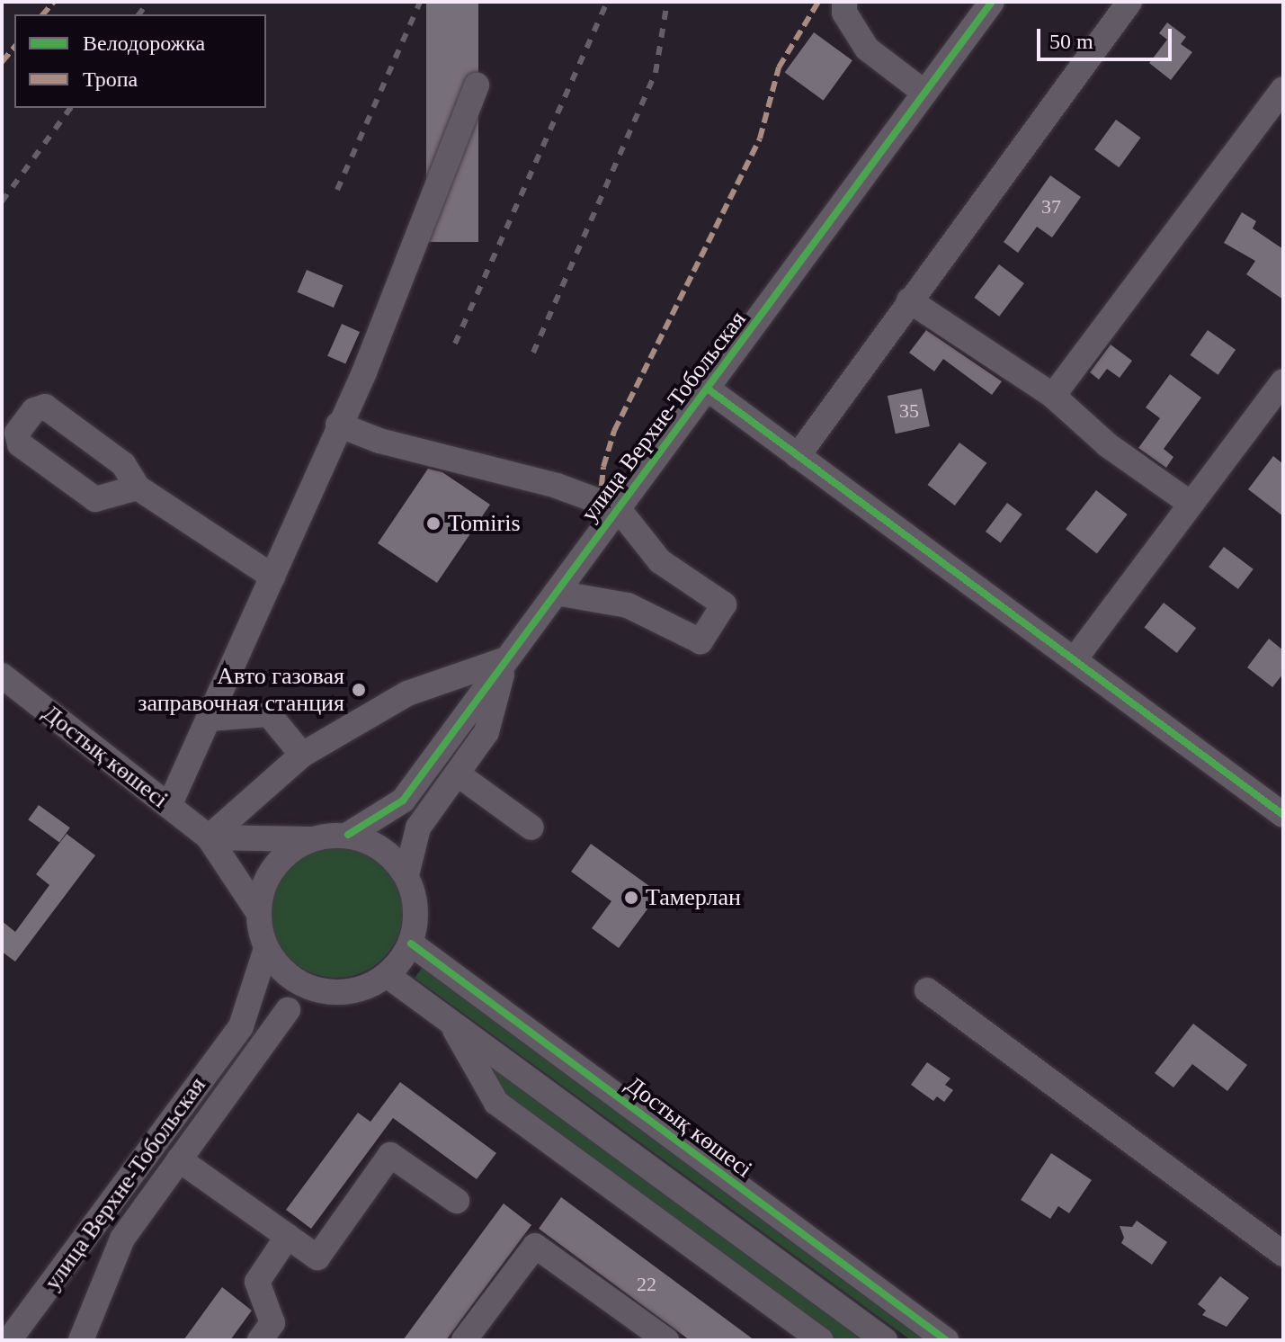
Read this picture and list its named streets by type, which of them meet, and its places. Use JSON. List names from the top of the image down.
{
  "streets": {
    "street": ["улица Верхне-Тобольская", "Достық көшесі"]
  },
  "crossings": [
    ["улица Верхне-Тобольская", "Достық көшесі"]
  ],
  "places": ["Tomiris", "Авто газовая заправочная станция", "Тамерлан"],
  "house_numbers": ["37", "35", "22"],
  "legend": ["Велодорожка", "Тропа"],
  "scale_bar": "50 m"
}
